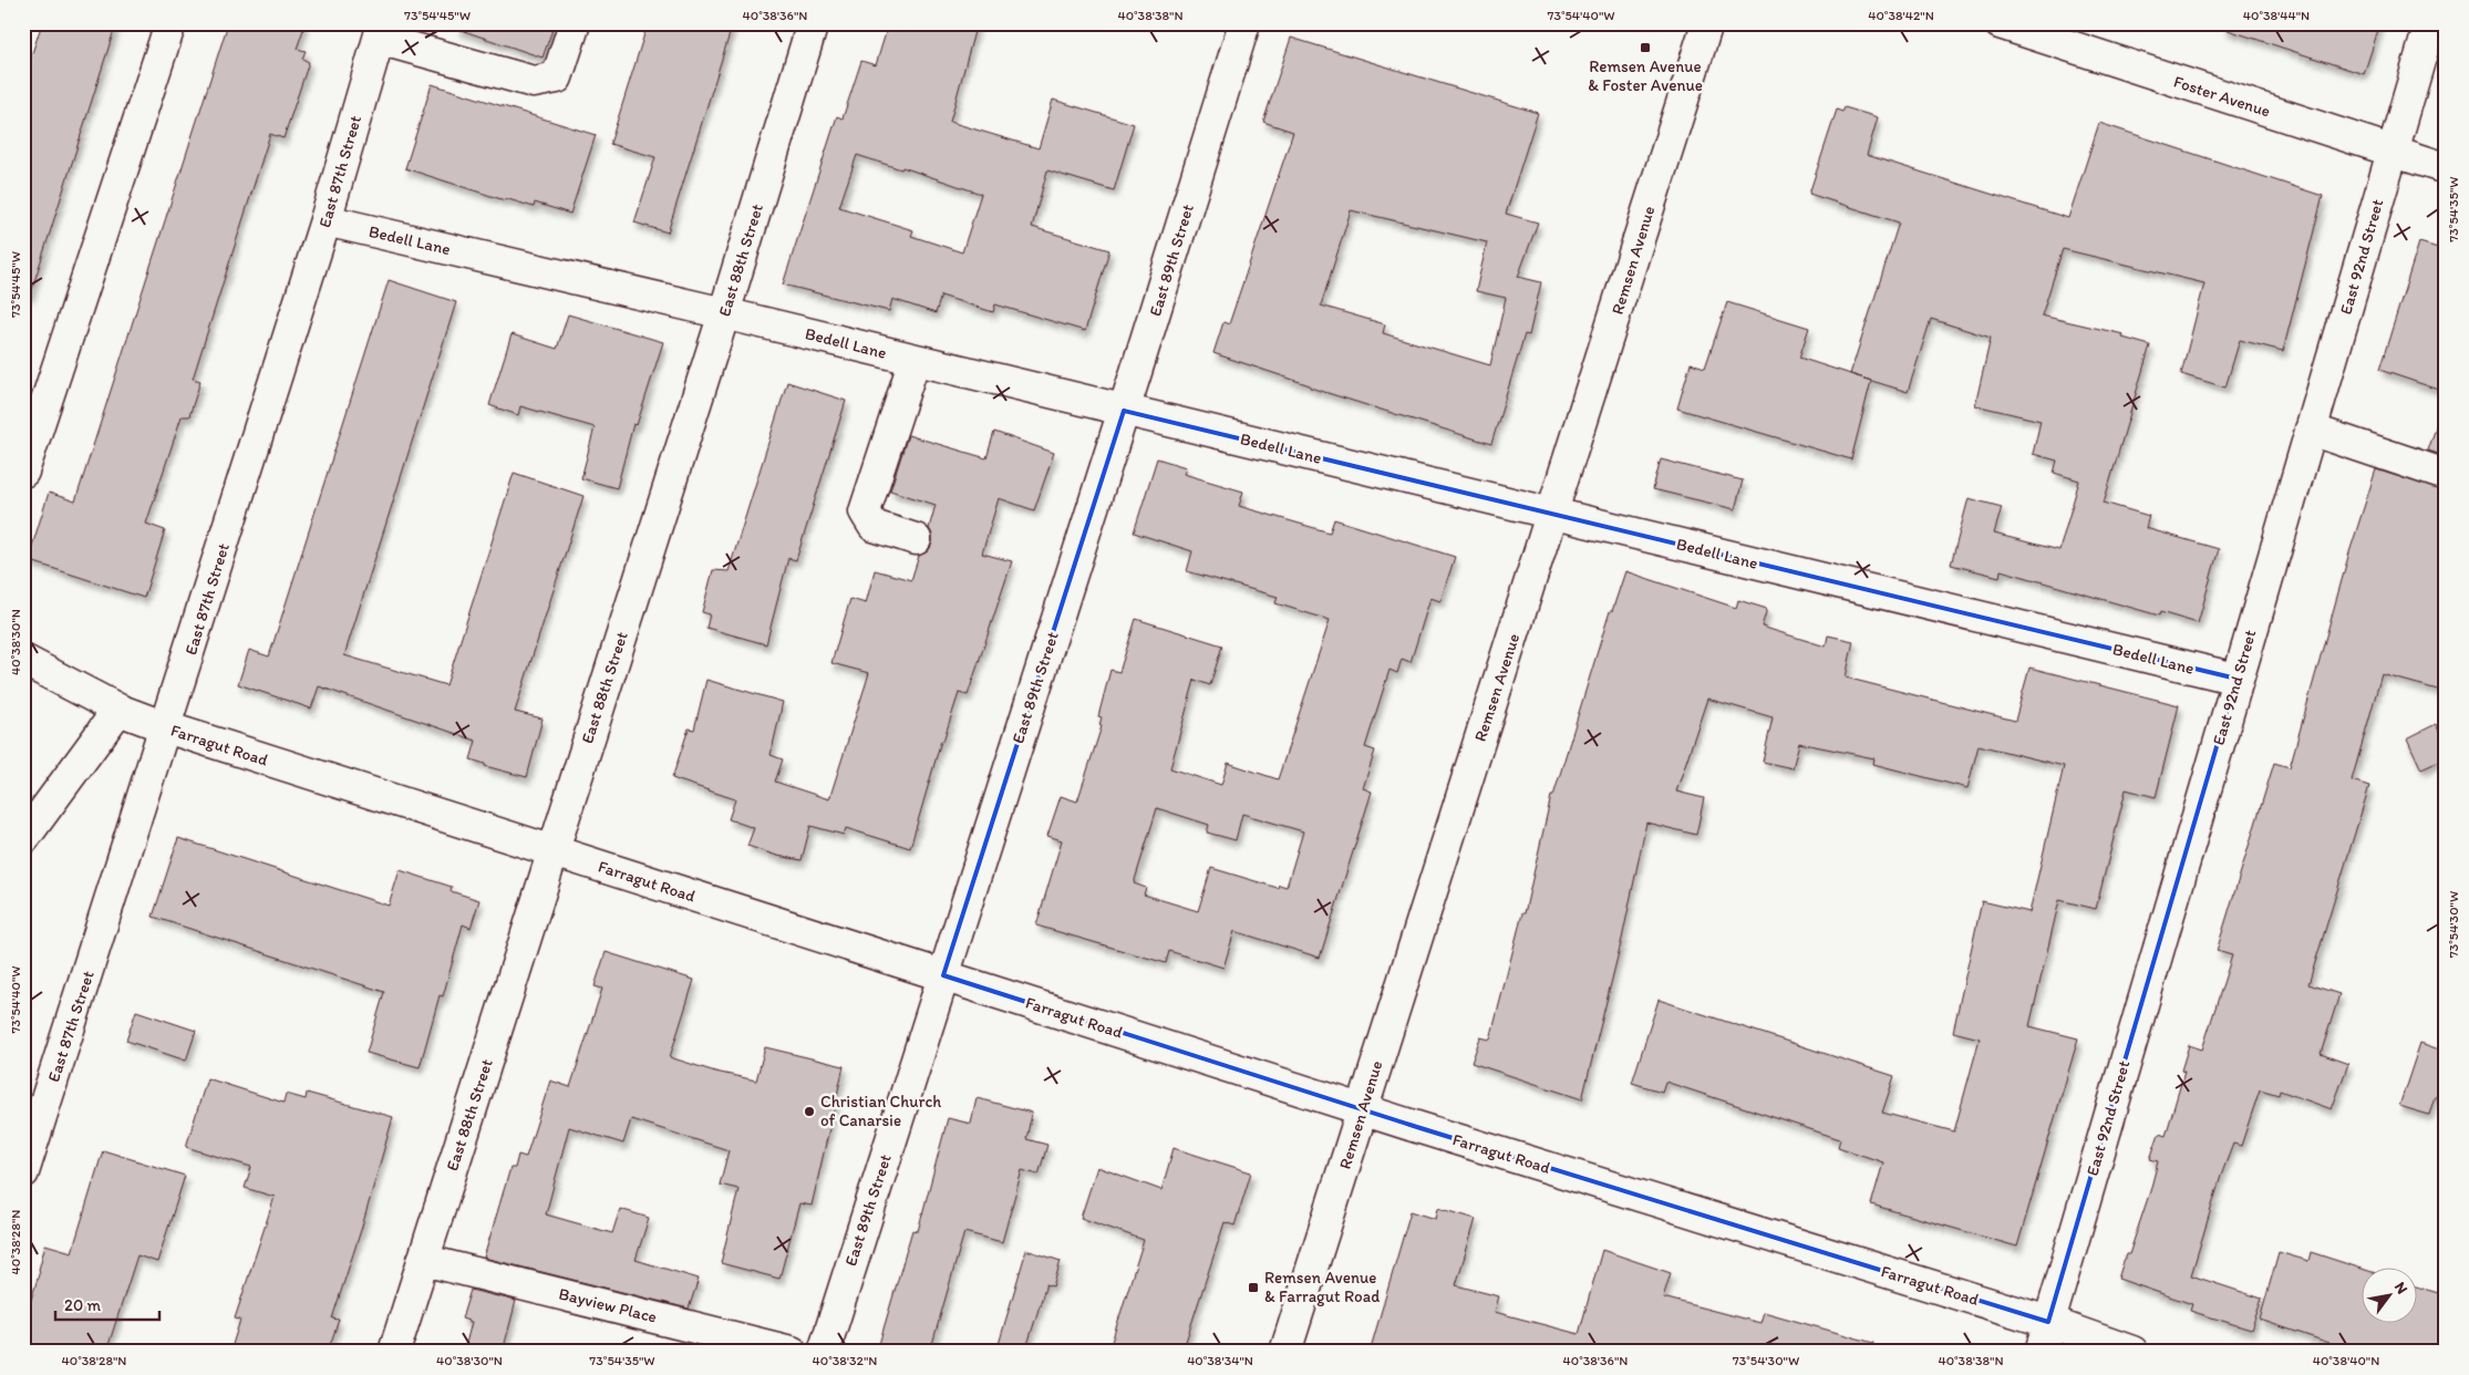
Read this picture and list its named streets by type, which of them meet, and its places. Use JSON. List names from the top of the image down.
{
  "streets": {
    "street": [
      "Foster Avenue",
      "East 87th Street",
      "Bedell Lane",
      "East 92nd Street",
      "East 88th Street",
      "East 89th Street",
      "Remsen Avenue",
      "Farragut Road",
      "Bayview Place"
    ]
  },
  "crossings": [
    ["Foster Avenue", "East 92nd Street"],
    ["East 87th Street", "Bedell Lane"],
    ["East 87th Street", "Farragut Road"],
    ["Bedell Lane", "East 92nd Street"],
    ["Bedell Lane", "East 88th Street"],
    ["Bedell Lane", "East 89th Street"],
    ["Bedell Lane", "Remsen Avenue"],
    ["East 92nd Street", "Farragut Road"],
    ["East 88th Street", "Farragut Road"],
    ["East 88th Street", "Bayview Place"],
    ["East 89th Street", "Farragut Road"],
    ["Remsen Avenue", "Farragut Road"]
  ],
  "places": {
    "transit": ["Remsen Avenue & Foster Avenue", "Remsen Avenue & Farragut Road"],
    "other": ["Christian Church of Canarsie"]
  },
  "scale_bar": "20 m",
  "north": "top right",
  "coordinates": [
    "73°54'45\"W",
    "40°38'36\"N",
    "40°38'38\"N",
    "73°54'40\"W",
    "40°38'42\"N",
    "40°38'44\"N",
    "73°54'35\"W",
    "40°38'30\"N",
    "73°54'30\"W",
    "40°38'28\"N",
    "40°38'32\"N",
    "40°38'34\"N",
    "40°38'40\"N"
  ]
}
